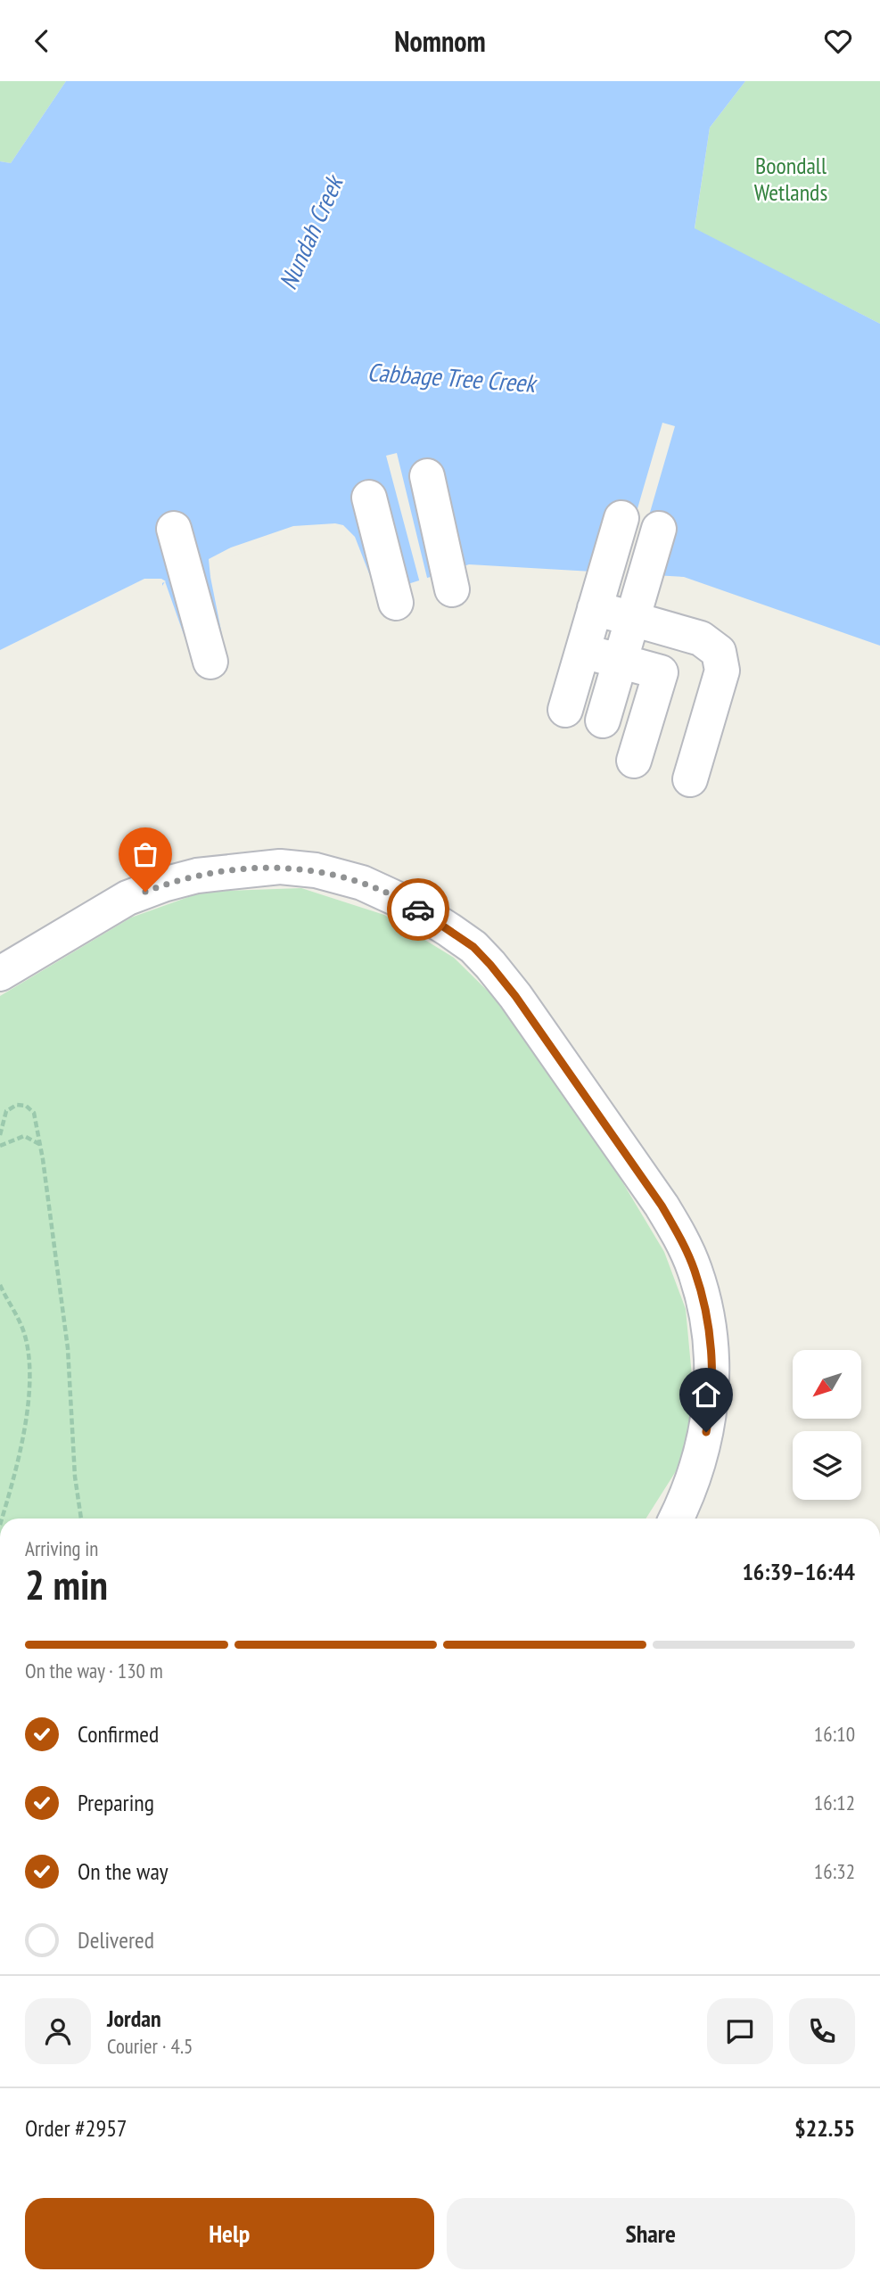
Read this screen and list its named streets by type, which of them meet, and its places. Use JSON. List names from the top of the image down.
{
  "water": ["Nundah Creek", "Cabbage Tree Creek"],
  "parks": ["Boondall Wetlands"],
  "north": "bottom left",
  "page": {
    "header": "Nomnom",
    "heading": ["2 min", "Arriving in", "16:39–16:44"],
    "panel": [
      "Jordan",
      "Courier · 4.5",
      "Order #2957",
      "$22.55"
    ],
    "bar": "On the way · 130 m",
    "list": [
      ["Confirmed", "16:10"],
      ["Preparing", "16:12"],
      ["On the way", "16:32"],
      "Delivered"
    ],
    "buttons": ["Help", "Share"]
  }
}
